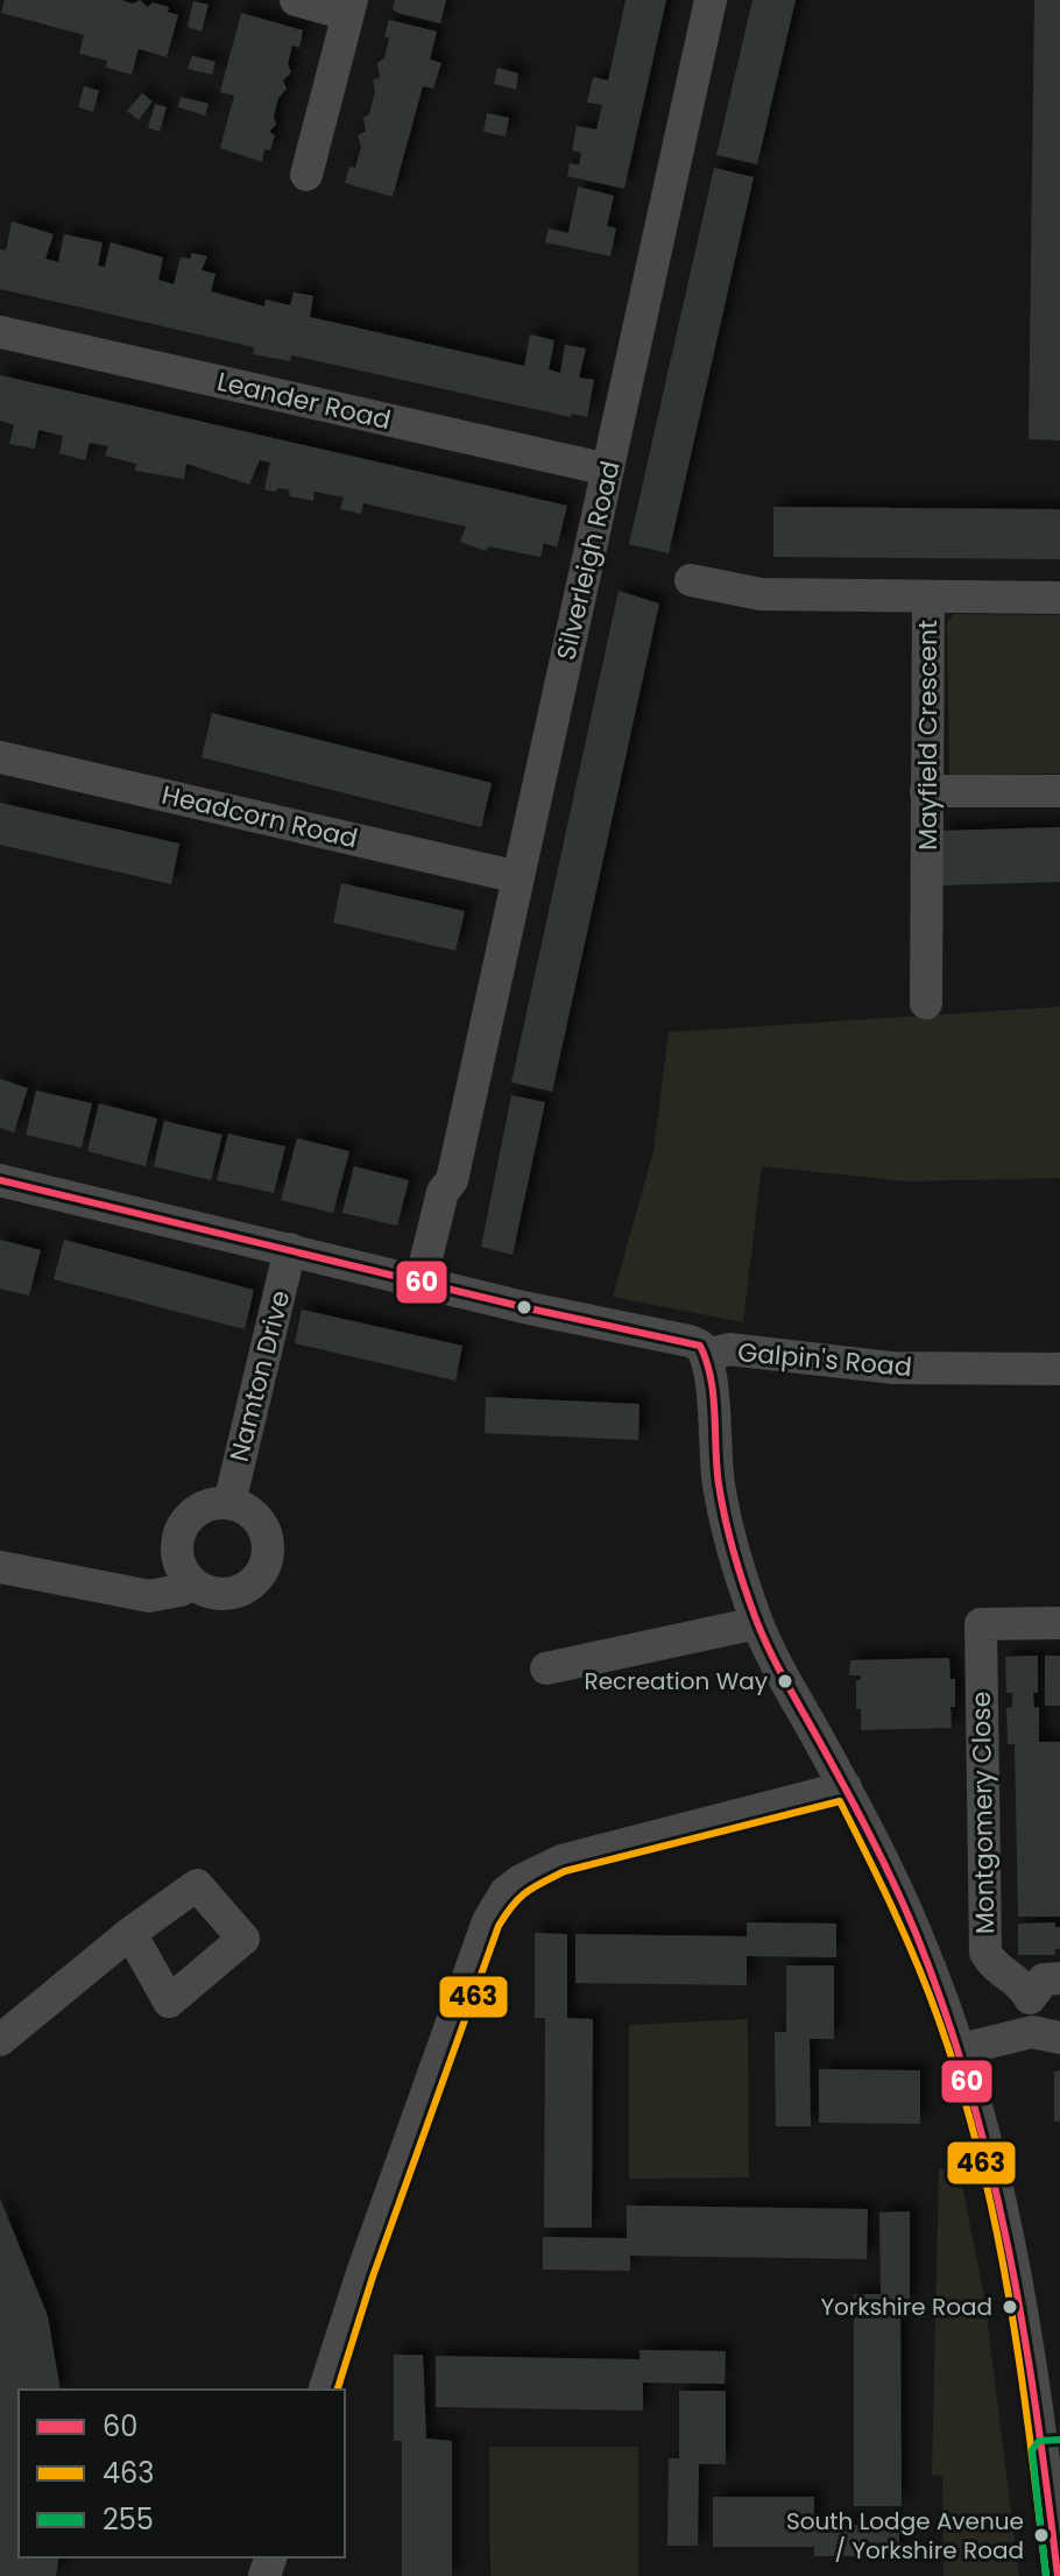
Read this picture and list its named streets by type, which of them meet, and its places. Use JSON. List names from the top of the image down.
{
  "streets": {
    "street": [
      "Leander Road",
      "Silverleigh Road",
      "Mayfield Crescent",
      "Headcorn Road",
      "Galpin's Road",
      "Namton Drive",
      "Montgomery Close"
    ]
  },
  "crossings": [
    ["Leander Road", "Silverleigh Road"],
    ["Silverleigh Road", "Headcorn Road"],
    ["Silverleigh Road", "Galpin's Road"],
    ["Galpin's Road", "Namton Drive"]
  ],
  "places": ["Recreation Way", "Yorkshire Road", "South Lodge Avenue / Yorkshire Road"],
  "lines": ["transit line 60", "transit line 463", "transit line 255"],
  "legend": ["60", "463", "255"]
}
